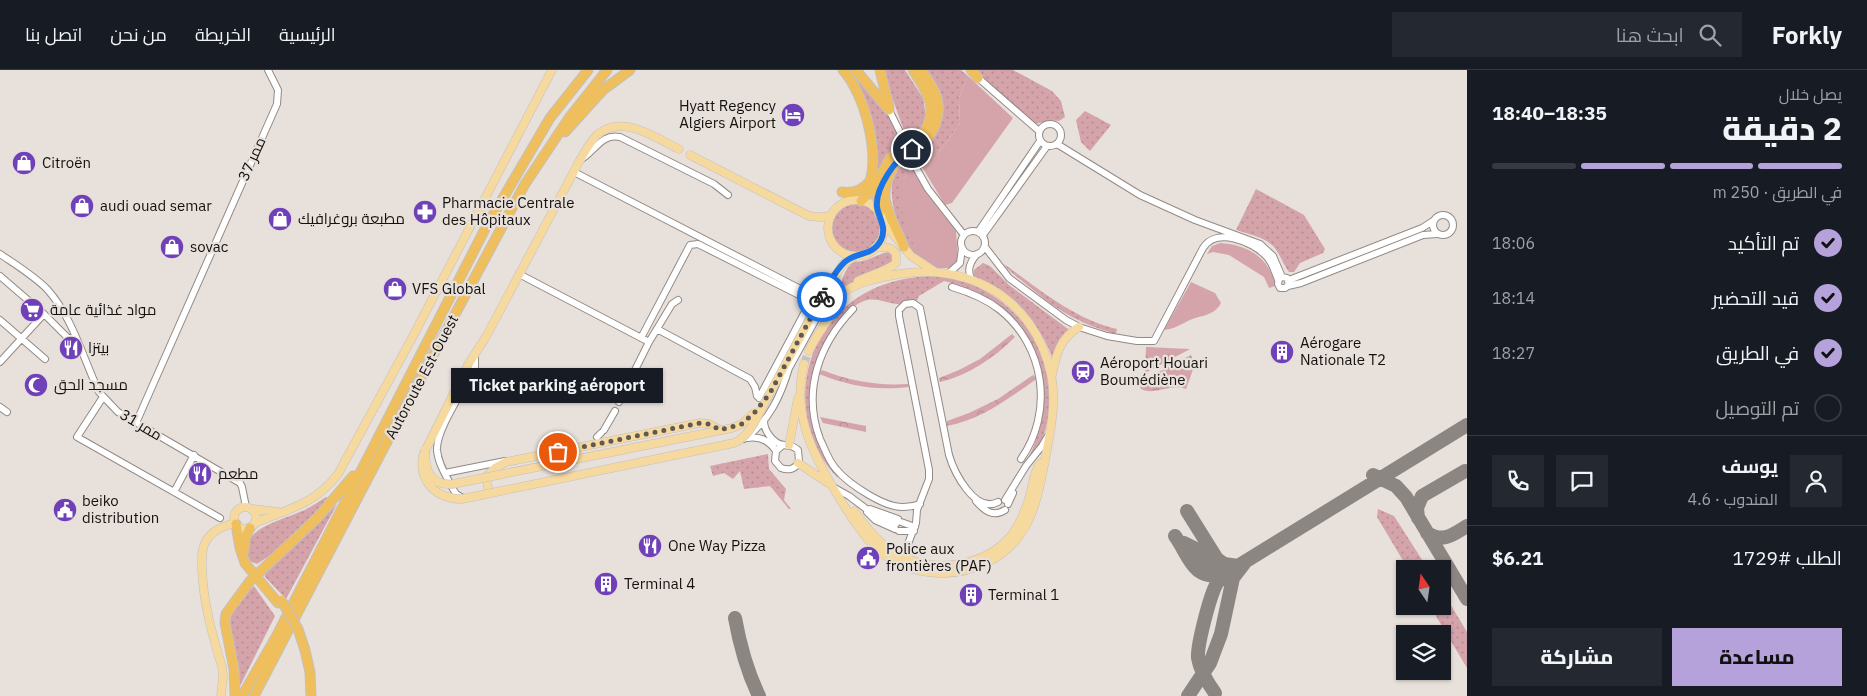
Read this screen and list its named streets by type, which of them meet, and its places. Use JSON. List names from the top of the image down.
{
  "streets": {
    "highway": ["Autoroute Est-Ouest"],
    "street": ["ممر 37", "ممر 31"]
  },
  "crossings": [
    ["ممر 37", "ممر 31"]
  ],
  "places": {
    "hotel": ["Hyatt Regency Algiers Airport"],
    "shop": [
      "Citroën",
      "audi ouad semar",
      "مطبعة بروغرافيك",
      "sovac",
      "VFS Global"
    ],
    "pharmacy": ["Pharmacie Centrale des Hôpitaux"],
    "supermarket": ["مواد غذائية عامة"],
    "restaurant": ["بيتزا", "مطعم", "One Way Pizza"],
    "building": ["Aérogare Nationale T2", "Terminal 4", "Terminal 1"],
    "station": ["Aéroport Houari Boumédiène"],
    "mosque": ["مسجد الحق"],
    "other": ["Ticket parking aéroport"],
    "public building": ["beiko distribution", "Police aux frontières (PAF)"]
  },
  "north": "top",
  "page": {
    "header": "Forkly",
    "search": "ابحث هنا",
    "nav": [
      "الرئيسية",
      "الخريطة",
      "من نحن",
      "اتصل بنا"
    ],
    "heading": ["2 دقيقة", "يصل خلال", "18:35–18:40"],
    "panel": [
      "يوسف",
      "المندوب · 4.6",
      "الطلب #1729",
      "$6.21"
    ],
    "bar": "في الطريق · 250 m",
    "list": [
      ["تم التأكيد", "18:06"],
      ["قيد التحضير", "18:14"],
      ["في الطريق", "18:27"],
      "تم التوصيل"
    ],
    "bubble": "Ticket parking aéroport",
    "buttons": ["مساعدة", "مشاركة"]
  }
}
